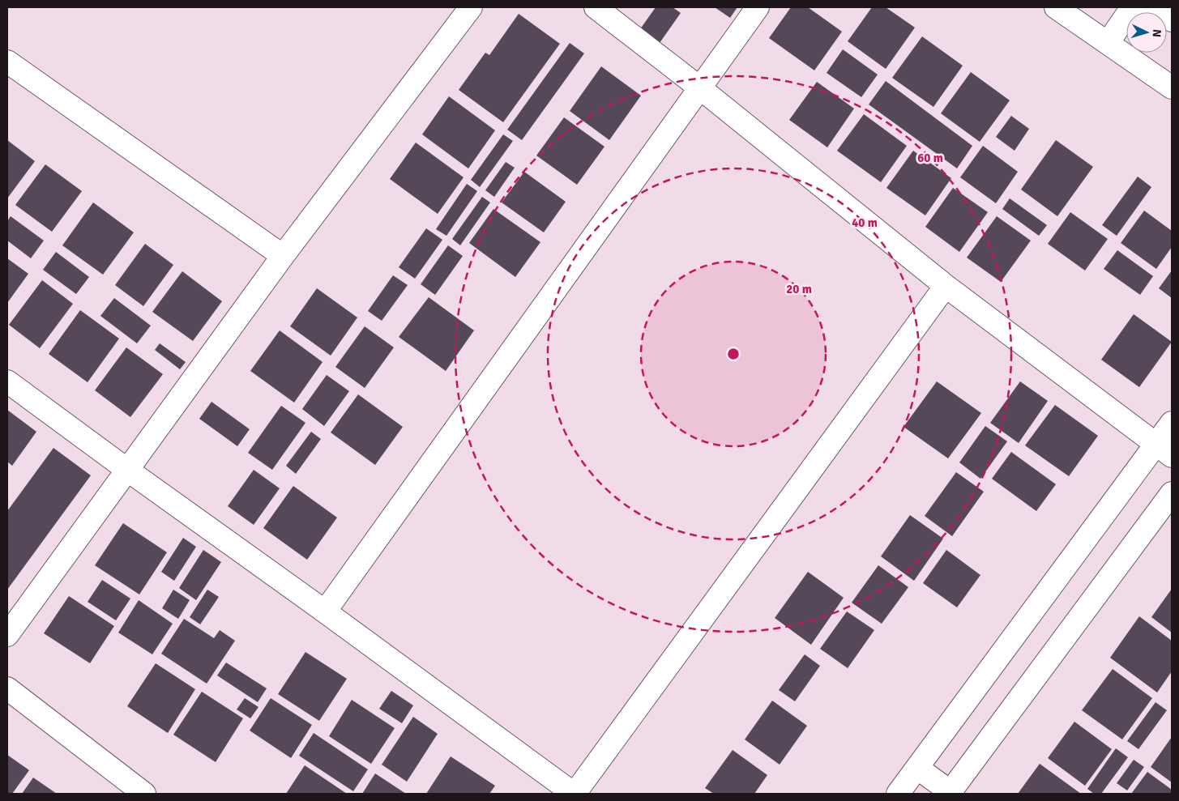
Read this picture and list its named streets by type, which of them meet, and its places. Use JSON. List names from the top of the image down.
{
  "north": "right",
  "rings": ["60 m", "40 m", "20 m"]
}
